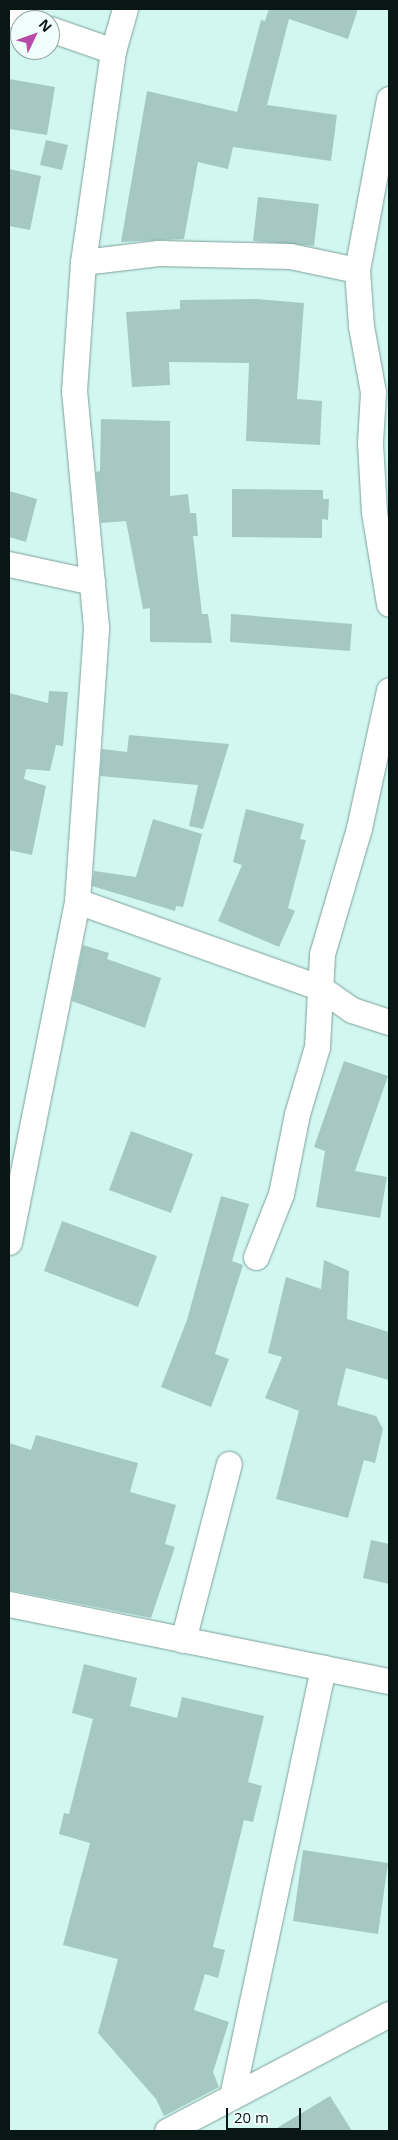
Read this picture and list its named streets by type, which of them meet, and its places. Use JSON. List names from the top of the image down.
{
  "scale_bar": "20 m",
  "north": "top right"
}
